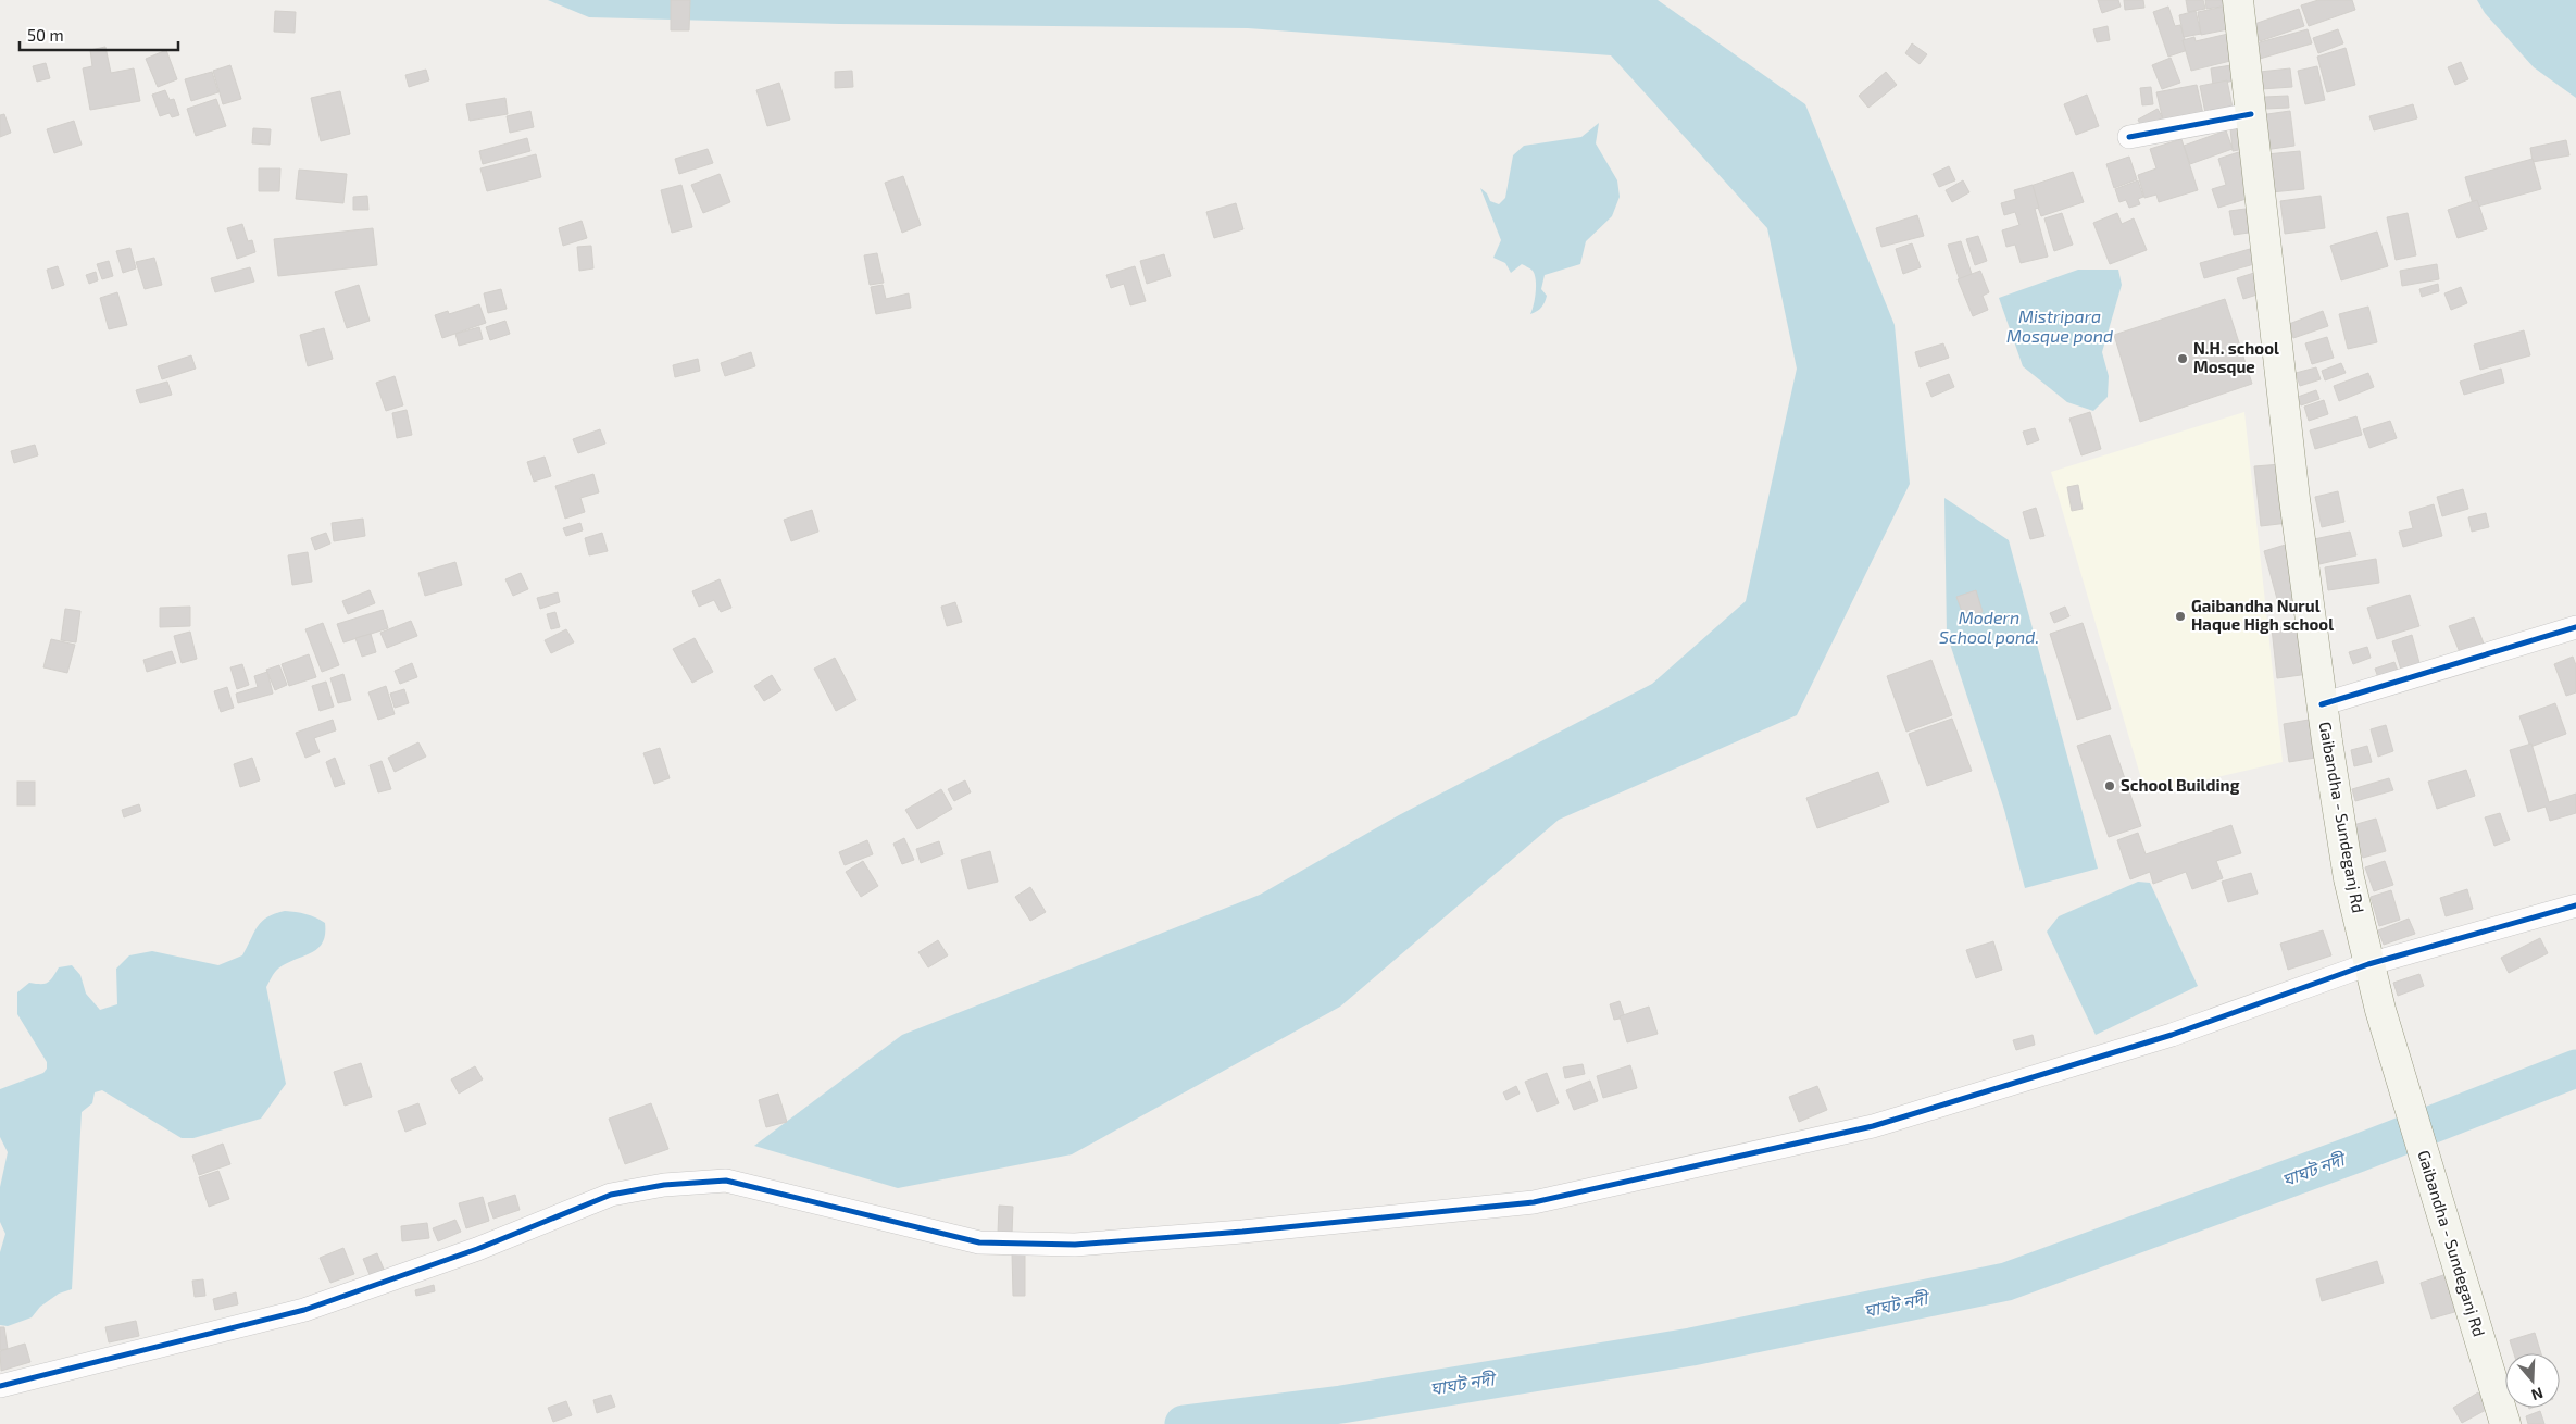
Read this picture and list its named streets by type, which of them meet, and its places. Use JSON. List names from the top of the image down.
{
  "streets": {
    "main road": ["Gaibandha - Sundeganj Rd"]
  },
  "water": ["Mistripara Mosque pond", "Modern School pond.", "ঘাঘট নদী"],
  "places": ["N.H. school Mosque", "Gaibandha Nurul Haque High school", "School Building"],
  "scale_bar": "50 m",
  "north": "bottom"
}
